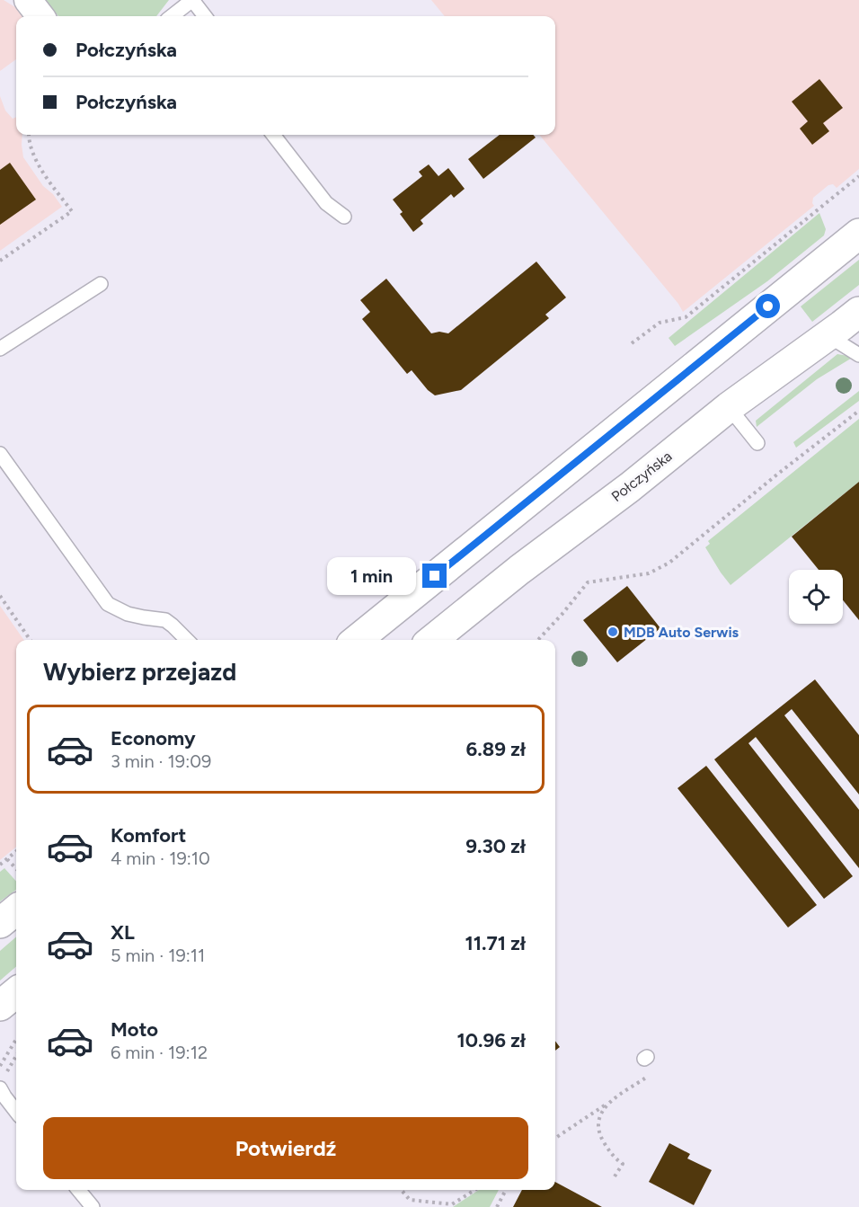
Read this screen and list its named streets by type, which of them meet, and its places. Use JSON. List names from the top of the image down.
{
  "streets": {
    "main road": ["Połczyńska"]
  },
  "places": ["MDB Auto Serwis"],
  "page": {
    "banner": ["Połczyńska", "Połczyńska"],
    "bubble": "1 min",
    "heading": "Wybierz przejazd",
    "list": [
      {
        "name": "Economy",
        "note": "3 min · 19:09",
        "value": "6.89 zł"
      },
      {
        "name": "Komfort",
        "note": "4 min · 19:10",
        "value": "9.30 zł"
      },
      {
        "name": "XL",
        "note": "5 min · 19:11",
        "value": "11.71 zł"
      },
      {
        "name": "Moto",
        "note": "6 min · 19:12",
        "value": "10.96 zł"
      }
    ],
    "buttons": "Potwierdź"
  }
}
